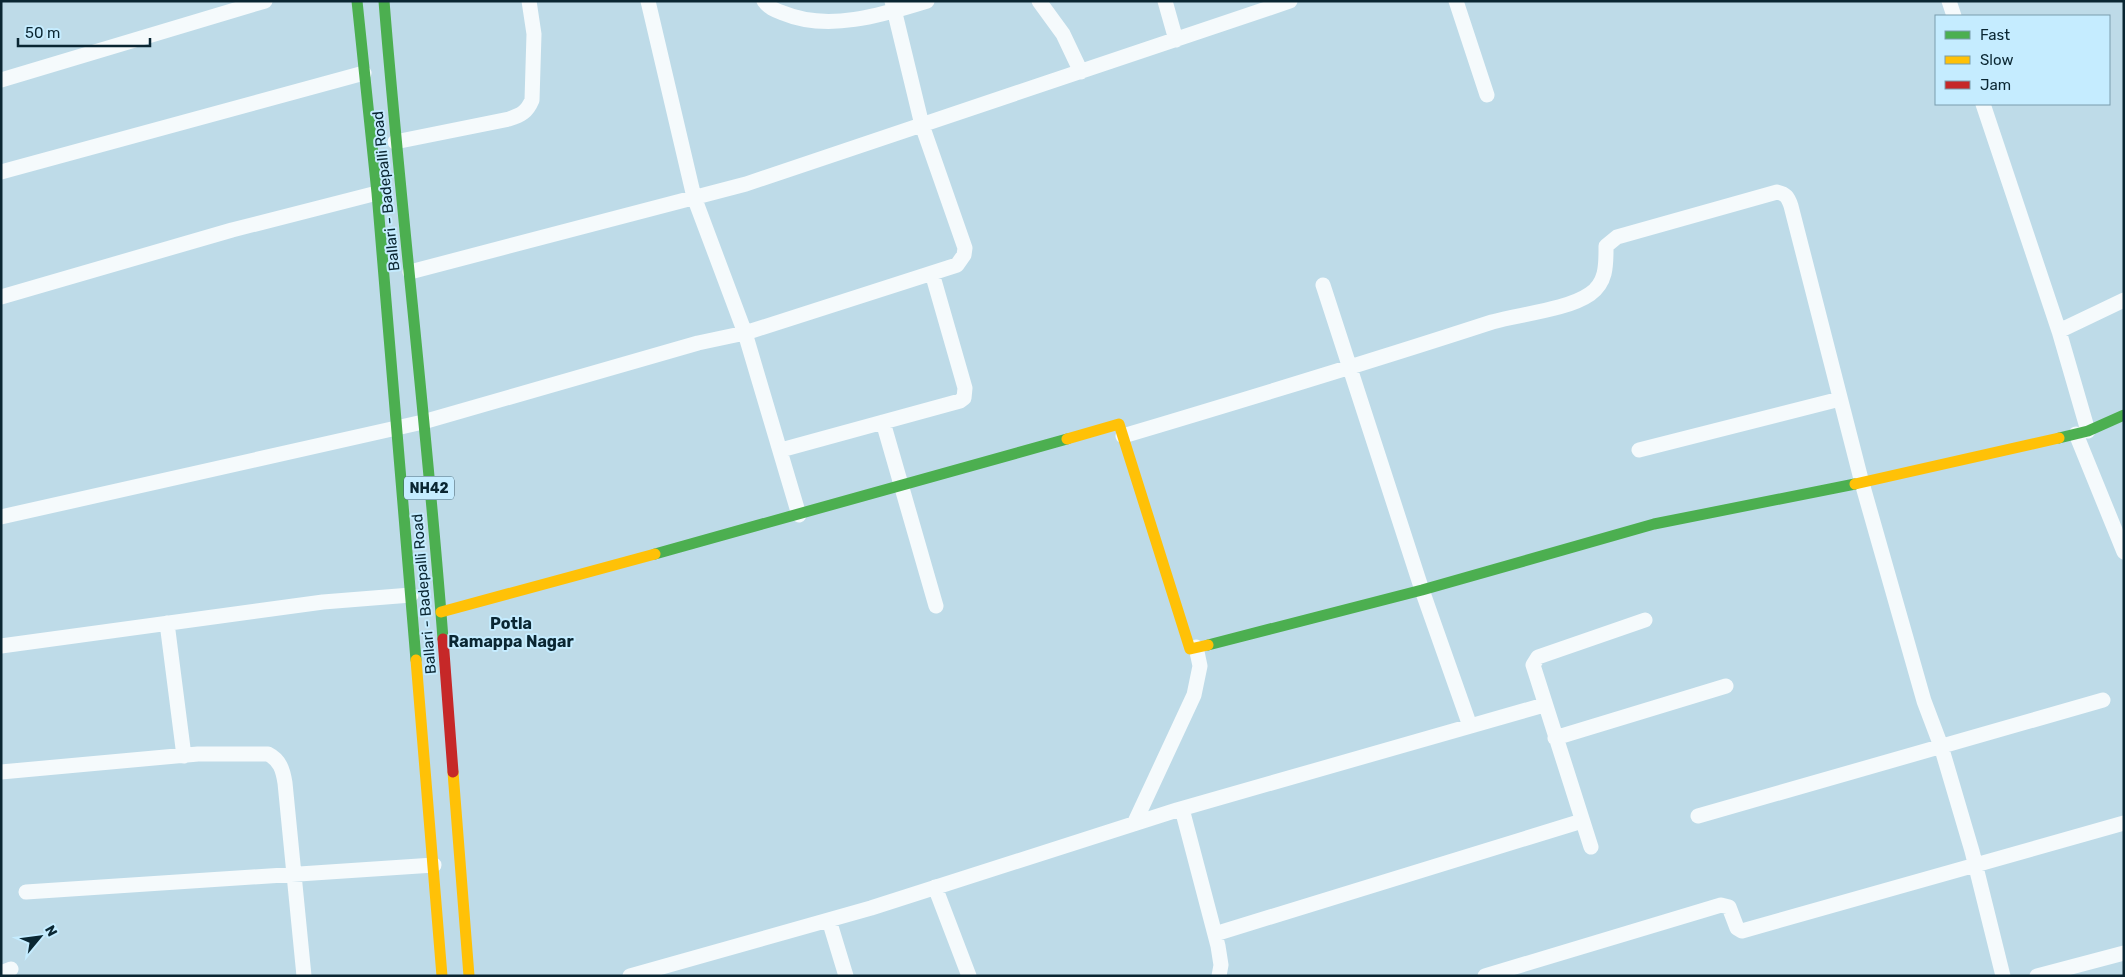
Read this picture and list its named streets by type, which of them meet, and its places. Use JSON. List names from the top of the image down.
{
  "streets": {
    "main road": ["Ballari - Badepalli Road", "NH42"]
  },
  "districts": ["Potla Ramappa Nagar"],
  "legend": ["Fast", "Slow", "Jam"],
  "scale_bar": "50 m",
  "north": "top right"
}
